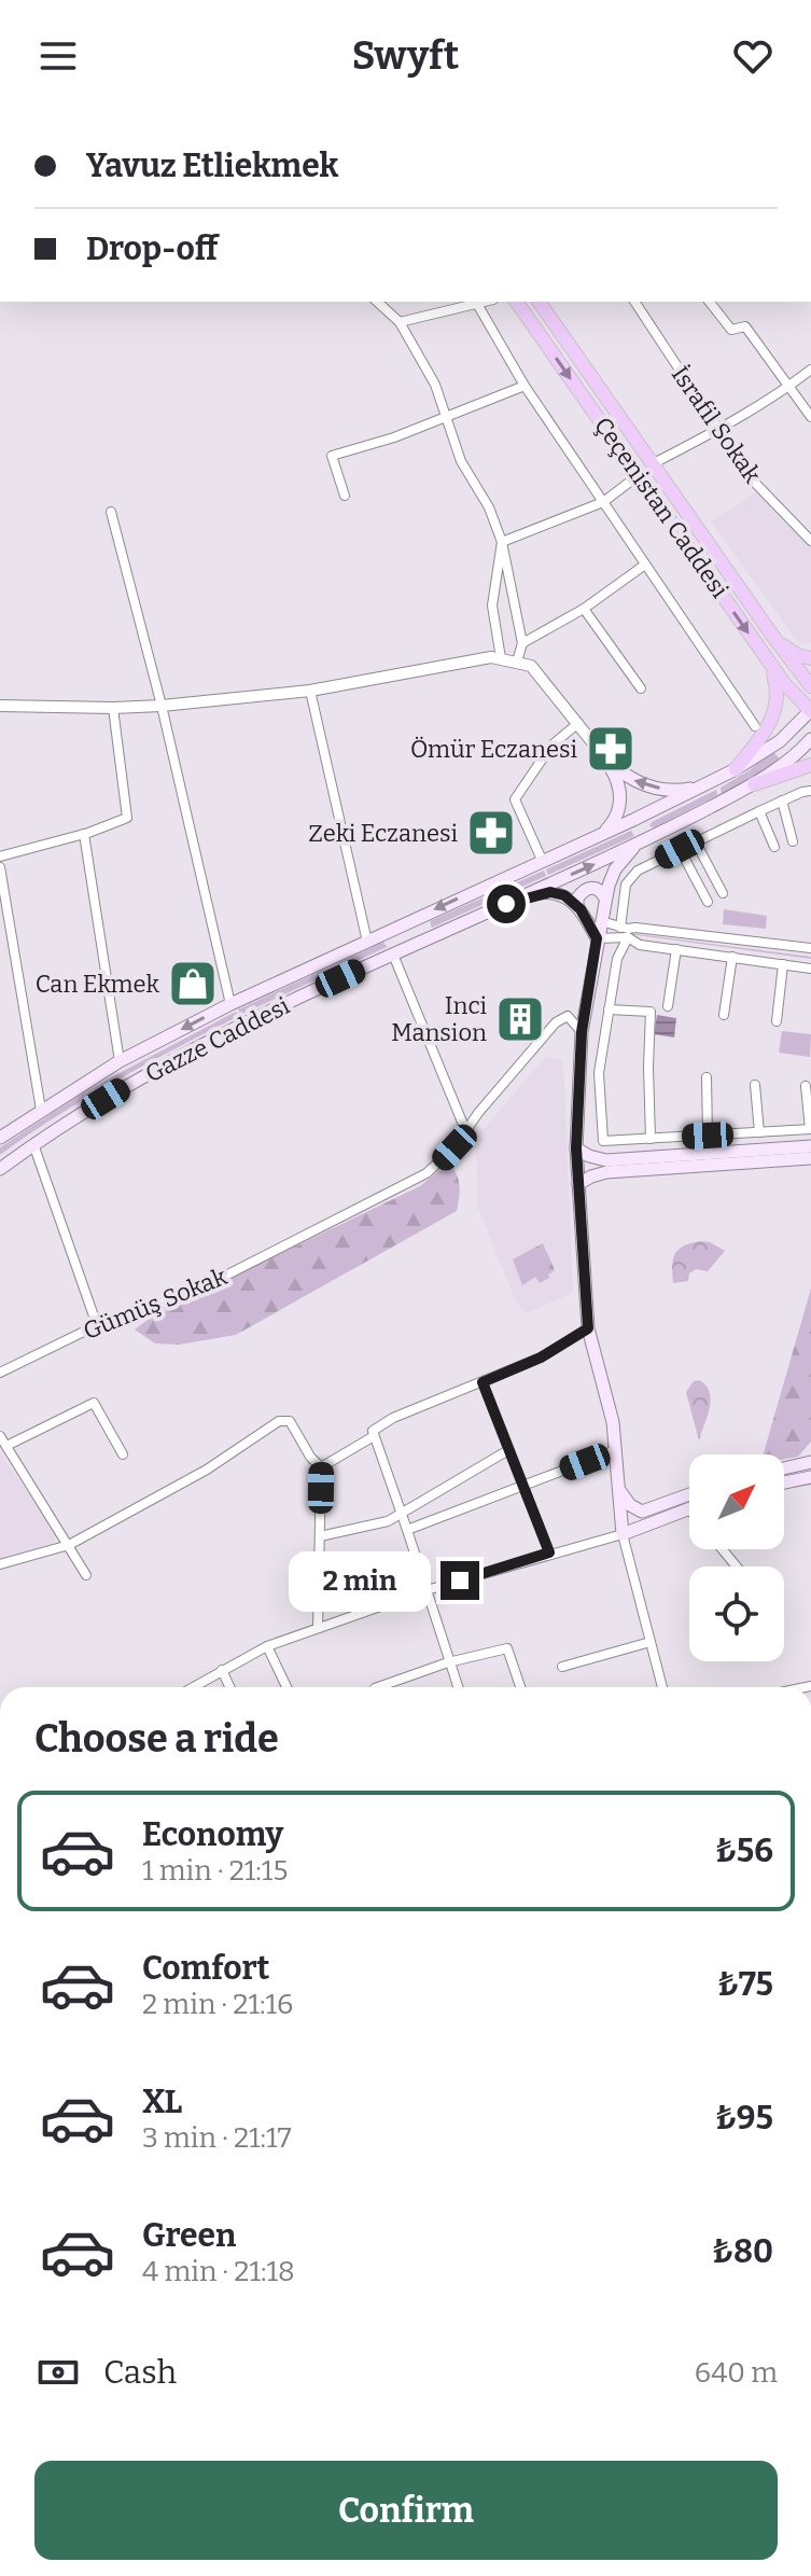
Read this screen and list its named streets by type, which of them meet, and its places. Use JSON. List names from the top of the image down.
{
  "streets": {
    "main road": ["Çeçenistan Caddesi", "Gazze Caddesi"],
    "street": ["İsrafil Sokak", "Gümüş Sokak"]
  },
  "crossings": [
    ["Çeçenistan Caddesi", "Gazze Caddesi"]
  ],
  "places": {
    "pharmacy": ["Ömür Eczanesi", "Zeki Eczanesi"],
    "shop": ["Can Ekmek"],
    "building": ["Inci Mansion"]
  },
  "north": "top right",
  "page": {
    "header": "Swyft",
    "banner": ["Yavuz Etliekmek", "Drop-off"],
    "bubble": "2 min",
    "heading": "Choose a ride",
    "list": [
      {
        "name": "Economy",
        "note": "1 min · 21:15",
        "value": "₺56"
      },
      {
        "name": "Comfort",
        "note": "2 min · 21:16",
        "value": "₺75"
      },
      {
        "name": "XL",
        "note": "3 min · 21:17",
        "value": "₺95"
      },
      {
        "name": "Green",
        "note": "4 min · 21:18",
        "value": "₺80"
      }
    ],
    "pay": ["Cash", "640 m"],
    "buttons": "Confirm"
  }
}
